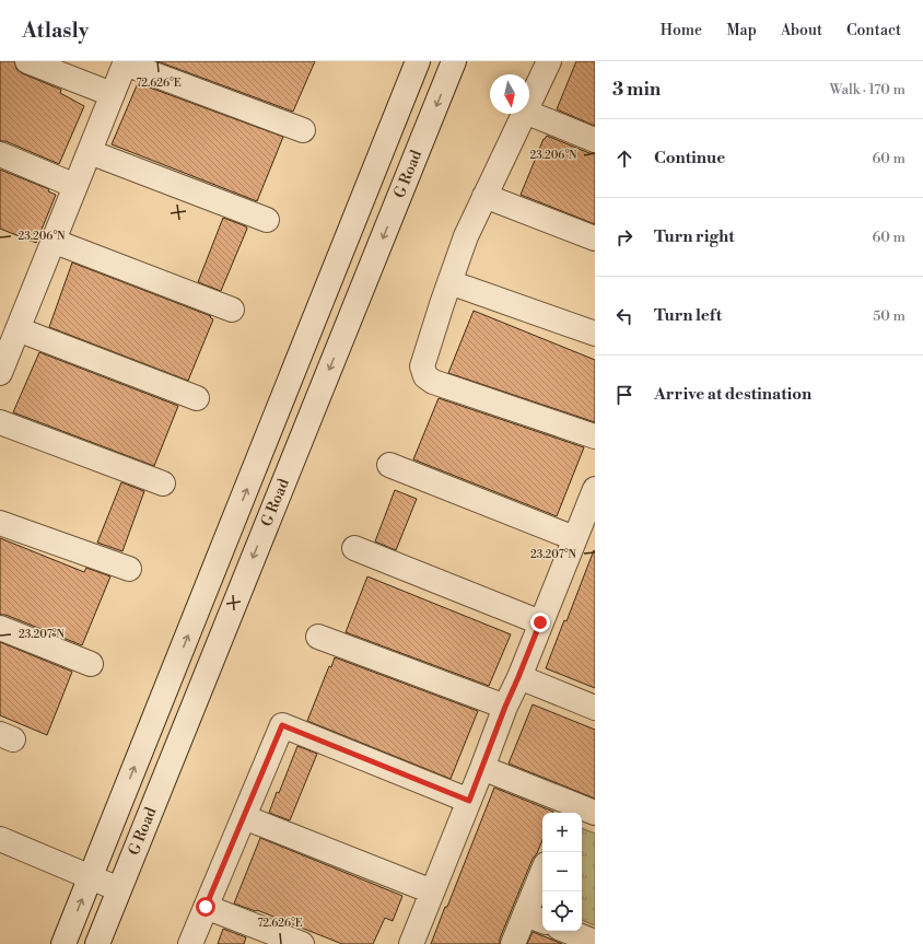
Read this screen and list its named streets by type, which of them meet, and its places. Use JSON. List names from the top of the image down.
{
  "streets": {
    "street": ["G Road"]
  },
  "north": "bottom",
  "page": {
    "header": "Atlasly",
    "nav": [
      "Home",
      "Map",
      "About",
      "Contact"
    ],
    "heading": ["3 min", "Walk · 170 m"],
    "list": [
      ["Continue", "60 m"],
      ["Turn right", "60 m"],
      ["Turn left", "50 m"],
      "Arrive at destination"
    ],
    "map_buttons": ["+", "−"]
  },
  "coordinates": ["72.626°E", "23.206°N", "23.207°N"]
}
